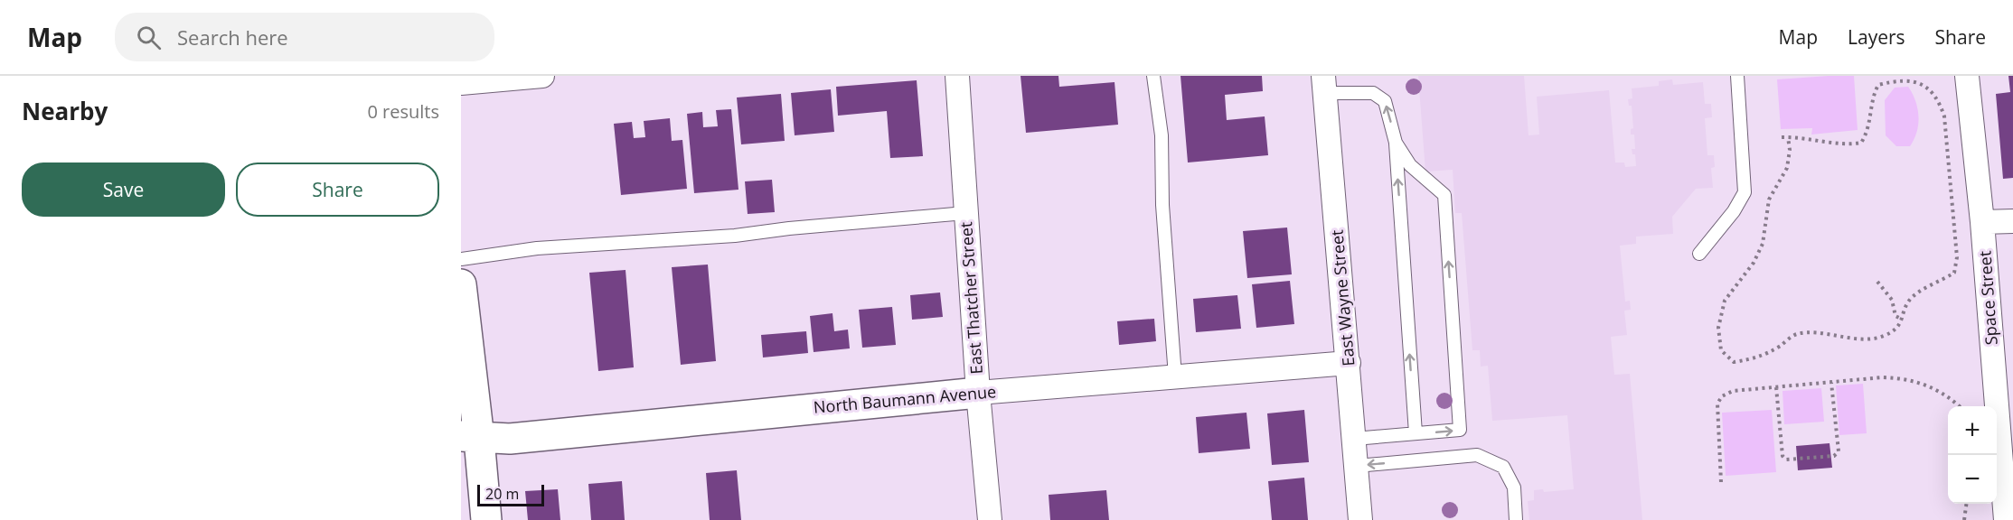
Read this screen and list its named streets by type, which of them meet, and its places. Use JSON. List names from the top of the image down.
{
  "streets": {
    "street": [
      "East Thatcher Street",
      "East Wayne Street",
      "Space Street",
      "North Baumann Avenue"
    ]
  },
  "crossings": [
    ["East Thatcher Street", "North Baumann Avenue"],
    ["East Wayne Street", "North Baumann Avenue"]
  ],
  "scale_bar": "20 m",
  "page": {
    "header": "Map",
    "search": "Search here",
    "nav": ["Map", "Layers", "Share"],
    "heading": ["Nearby", "0 results"],
    "buttons": ["Save", "Share"],
    "map_buttons": ["+", "−"],
    "scale": "20 m"
  }
}
